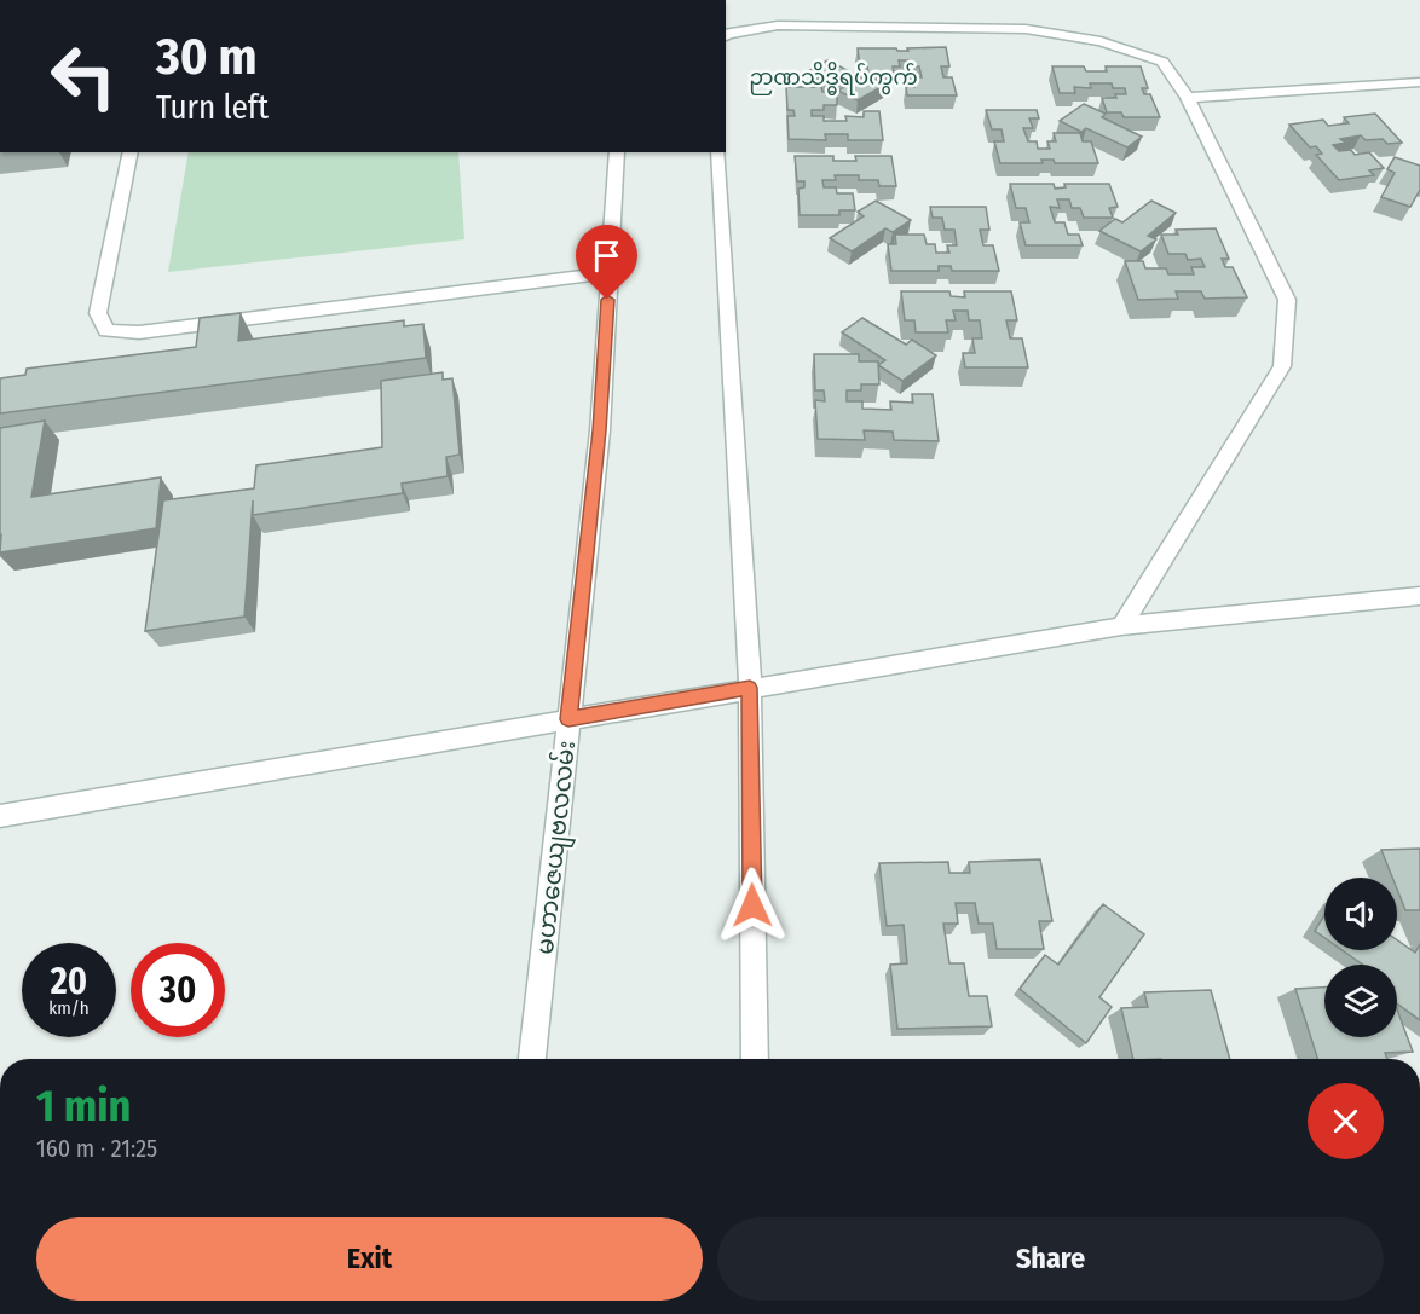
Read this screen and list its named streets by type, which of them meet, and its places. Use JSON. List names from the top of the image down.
{
  "streets": {
    "street": ["မဟာဇေယျဗလလမ်း"]
  },
  "districts": ["ဉာဏသိဒ္ဓိရပ်ကွက်"],
  "page": {
    "turn": ["30 m", "Turn left"],
    "speed": "20 km/h",
    "limit": "30",
    "heading": ["1 min", "160 m · 21:25"],
    "buttons": ["Exit", "Share"]
  }
}
